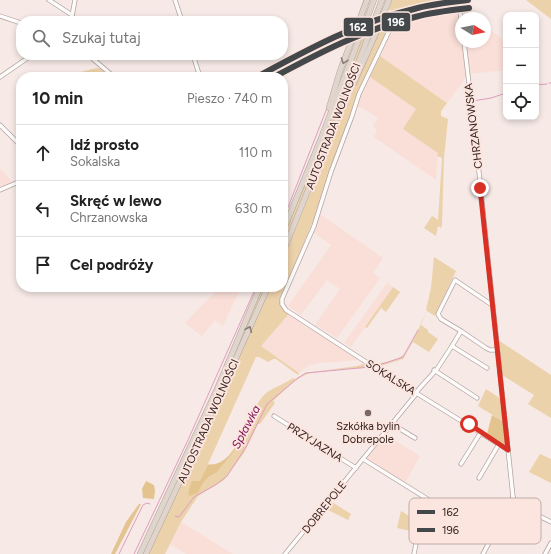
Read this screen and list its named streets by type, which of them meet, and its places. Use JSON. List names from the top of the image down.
{
  "streets": {
    "highway": ["AUTOSTRADA WOLNOŚCI"],
    "street": [
      "CHRZANOWSKA",
      "SOKALSKA",
      "PRZYJAZNA",
      "DOBREPOLE"
    ]
  },
  "crossings": [
    ["CHRZANOWSKA", "SOKALSKA"],
    ["SOKALSKA", "DOBREPOLE"],
    ["PRZYJAZNA", "DOBREPOLE"]
  ],
  "water": ["Spławka"],
  "places": ["Szkółka bylin Dobrepole"],
  "lines": ["transit line 162", "transit line 196"],
  "legend": ["162", "196"],
  "north": "right",
  "page": {
    "map_buttons": ["+", "−"],
    "search": "Szukaj tutaj",
    "heading": ["10 min", "Pieszo · 740 m"],
    "list": [
      ["Idź prosto", "Sokalska", "110 m"],
      ["Skręć w lewo", "Chrzanowska", "630 m"],
      "Cel podróży"
    ]
  }
}
